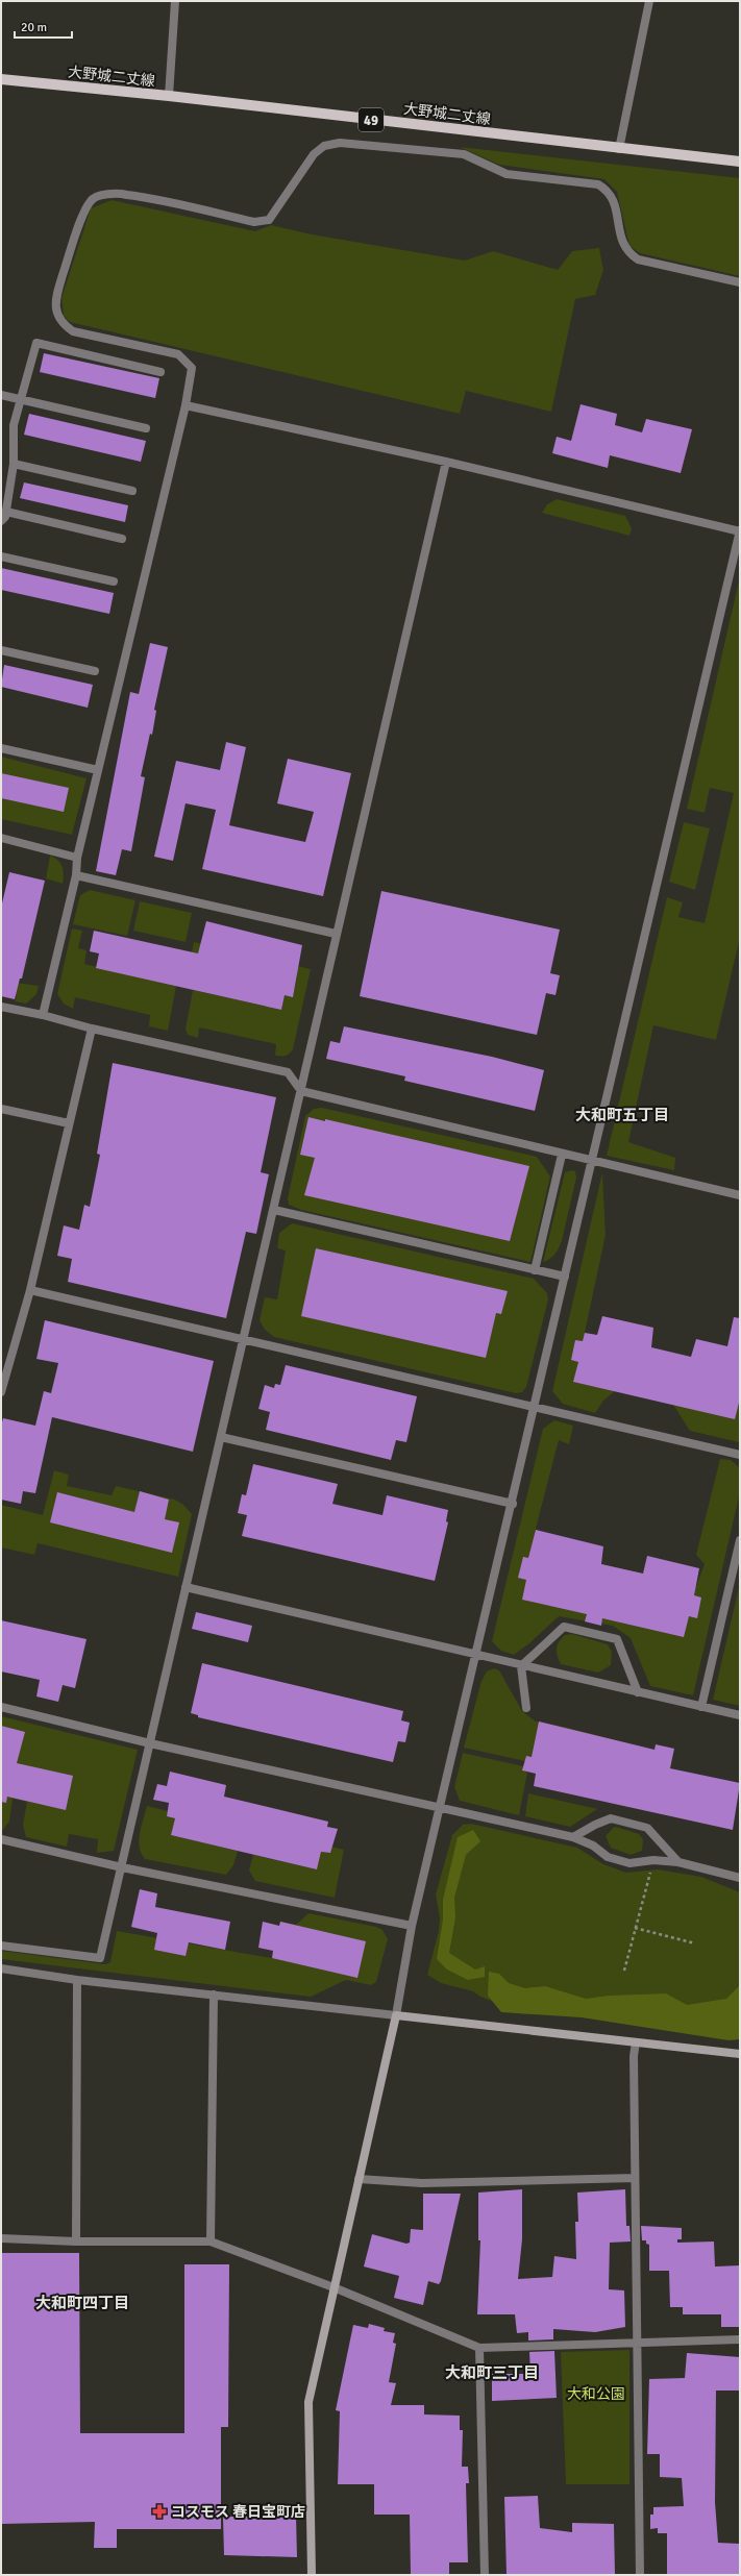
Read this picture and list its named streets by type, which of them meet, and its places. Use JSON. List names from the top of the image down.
{
  "streets": {
    "main road": ["大野城二丈線", "49"]
  },
  "districts": ["大和町五丁目", "大和町四丁目", "大和町三丁目"],
  "parks": ["大和公園"],
  "places": {
    "pharmacy": ["コスモス 春日宝町店"]
  },
  "scale_bar": "20 m"
}
